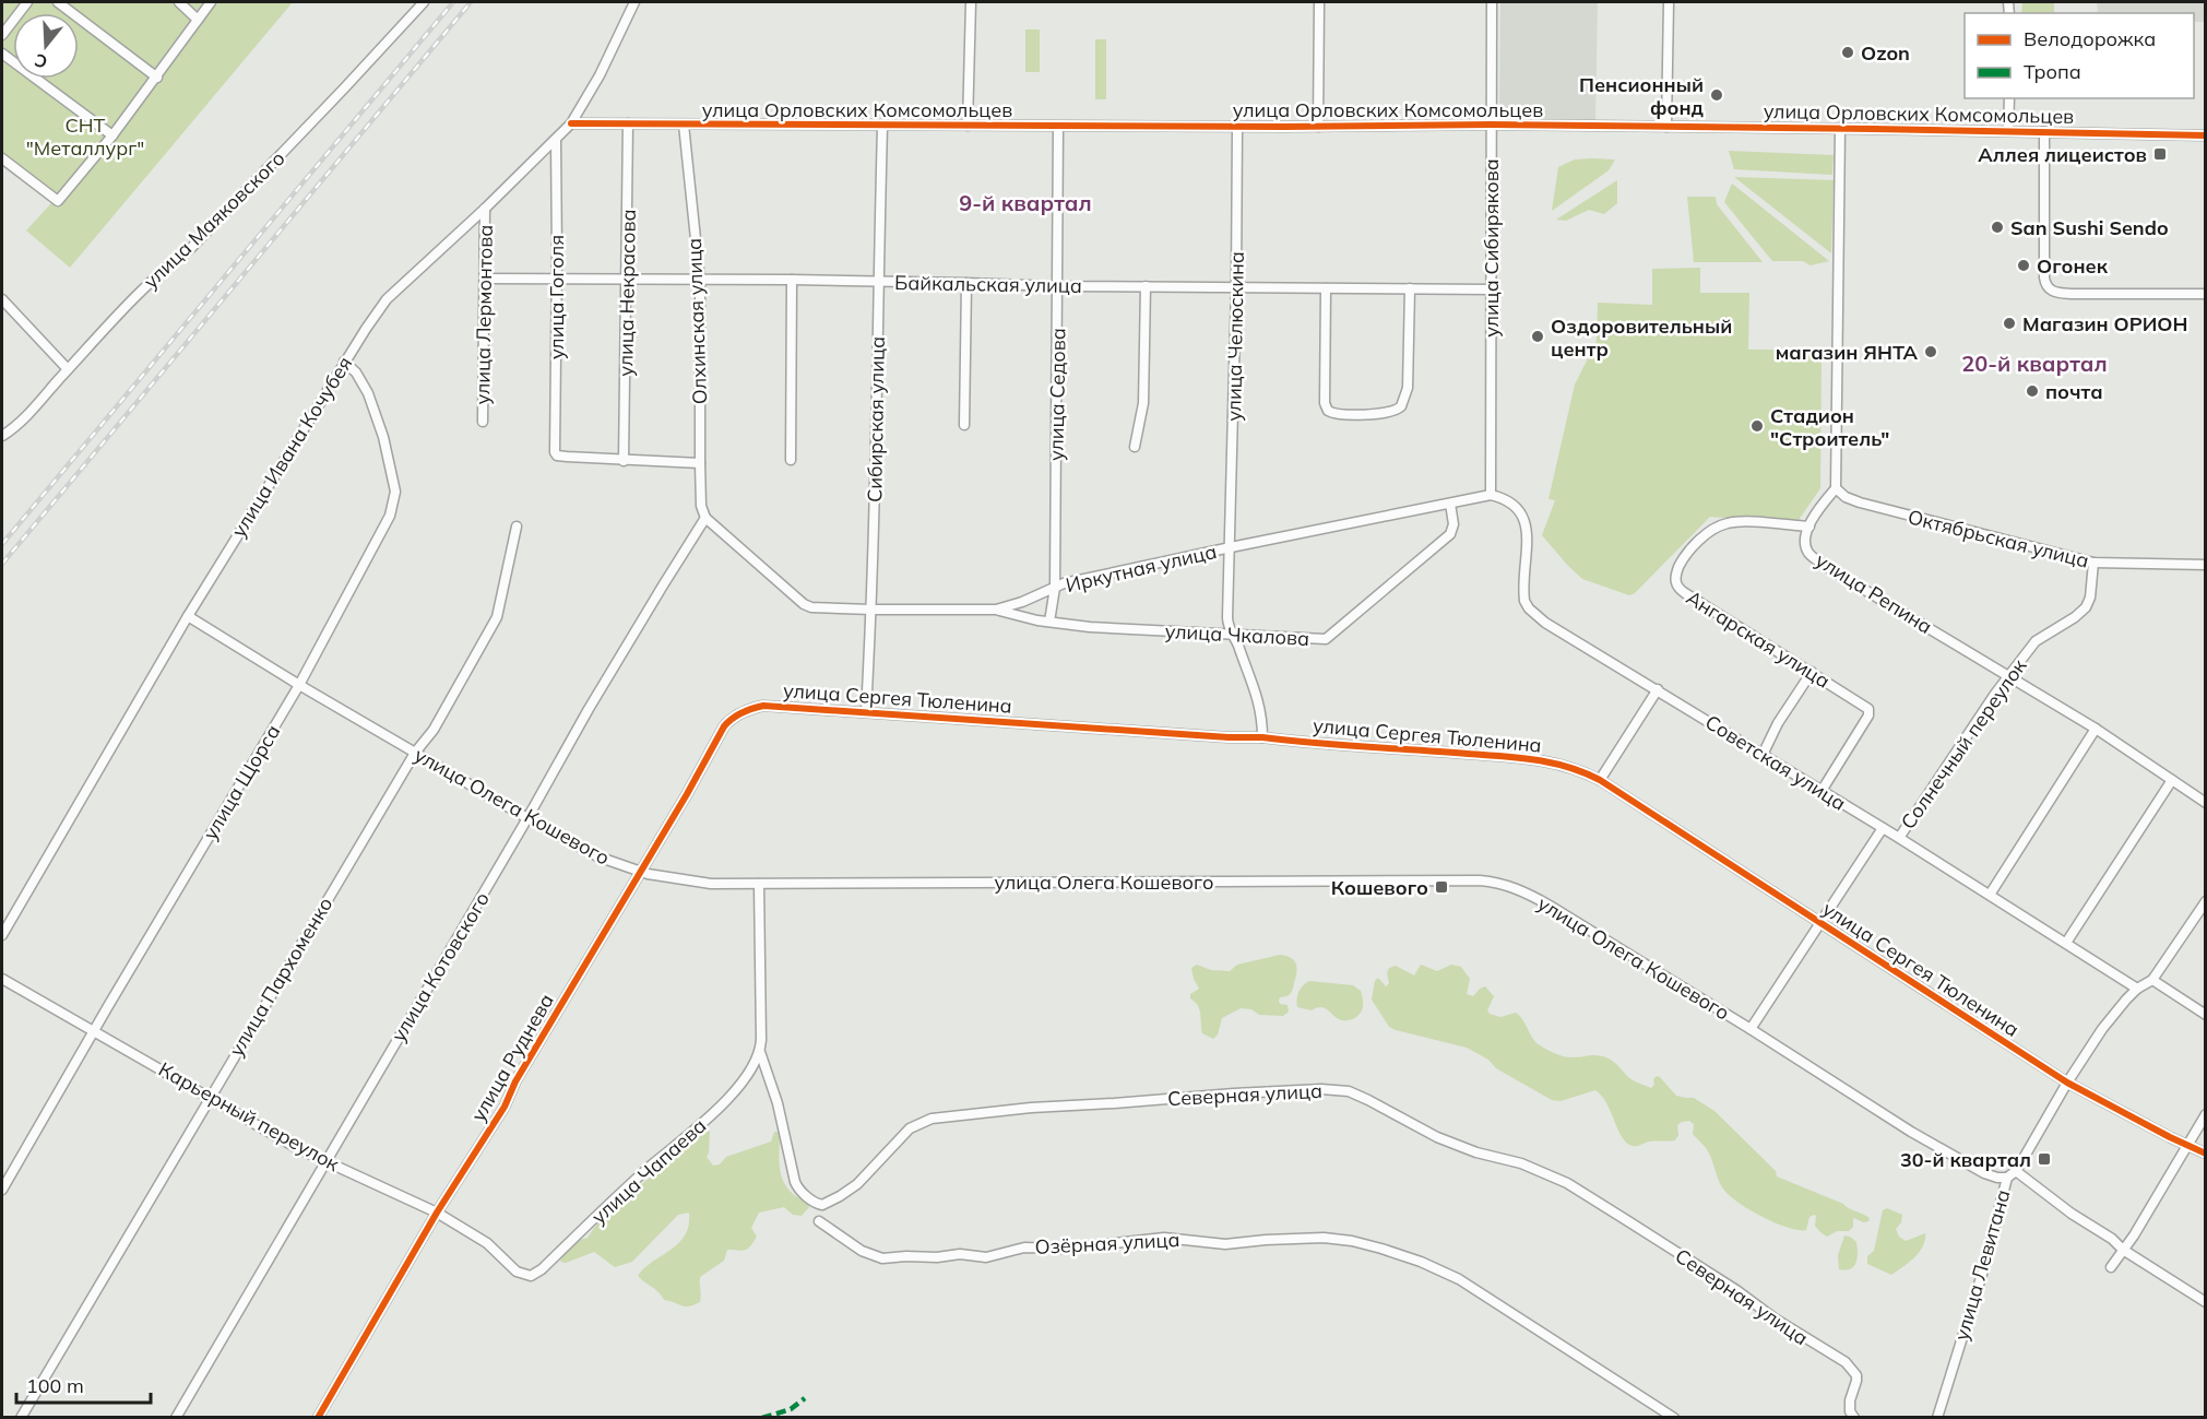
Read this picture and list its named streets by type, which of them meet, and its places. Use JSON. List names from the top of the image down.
{
  "streets": {
    "street": [
      "улица Орловских Комсомольцев",
      "улица Маяковского",
      "улица Сибирякова",
      "Байкальская улица",
      "улица Некрасова",
      "улица Гоголя",
      "улица Лермонтова",
      "Олхинская улица",
      "улица Челюскина",
      "улица Седова",
      "Сибирская улица",
      "улица Ивана Кочубея",
      "Октябрьская улица",
      "Иркутная улица",
      "улица Репина",
      "улица Чкалова",
      "Ангарская улица",
      "улица Сергея Тюленина",
      "Солнечный переулок",
      "Советская улица",
      "улица Щорса",
      "улица Олега Кошевого",
      "улица Котовского",
      "улица Пархоменко",
      "улица Руднева",
      "Северная улица",
      "Карьерный переулок",
      "улица Чапаева",
      "Озёрная улица",
      "улица Левитана"
    ]
  },
  "crossings": [
    ["улица Орловских Комсомольцев", "улица Сибирякова"],
    ["улица Орловских Комсомольцев", "улица Некрасова"],
    ["улица Орловских Комсомольцев", "Олхинская улица"],
    ["улица Орловских Комсомольцев", "улица Челюскина"],
    ["улица Орловских Комсомольцев", "улица Седова"],
    ["улица Орловских Комсомольцев", "Сибирская улица"],
    ["улица Орловских Комсомольцев", "улица Ивана Кочубея"],
    ["улица Сибирякова", "Байкальская улица"],
    ["улица Сибирякова", "Иркутная улица"],
    ["улица Сибирякова", "Советская улица"],
    ["Байкальская улица", "улица Некрасова"],
    ["Байкальская улица", "улица Гоголя"],
    ["Байкальская улица", "улица Лермонтова"],
    ["Байкальская улица", "Олхинская улица"],
    ["Байкальская улица", "улица Челюскина"],
    ["Байкальская улица", "улица Седова"],
    ["Байкальская улица", "Сибирская улица"],
    ["улица Некрасова", "улица Гоголя"],
    ["улица Гоголя", "улица Ивана Кочубея"],
    ["улица Лермонтова", "улица Ивана Кочубея"],
    ["Олхинская улица", "Иркутная улица"],
    ["Олхинская улица", "улица Котовского"],
    ["улица Челюскина", "Иркутная улица"],
    ["улица Челюскина", "улица Чкалова"],
    ["улица Челюскина", "улица Сергея Тюленина"],
    ["улица Седова", "Иркутная улица"],
    ["улица Седова", "улица Чкалова"],
    ["Сибирская улица", "Иркутная улица"],
    ["Сибирская улица", "улица Сергея Тюленина"],
    ["улица Ивана Кочубея", "улица Щорса"],
    ["улица Ивана Кочубея", "улица Олега Кошевого"],
    ["Октябрьская улица", "улица Репина"],
    ["Октябрьская улица", "Солнечный переулок"],
    ["Иркутная улица", "улица Чкалова"],
    ["Иркутная улица", "Советская улица"],
    ["Иркутная улица", "улица Котовского"],
    ["улица Репина", "Ангарская улица"],
    ["улица Репина", "Солнечный переулок"],
    ["Ангарская улица", "Советская улица"],
    ["улица Сергея Тюленина", "улица Руднева"],
    ["улица Сергея Тюленина", "улица Левитана"],
    ["Солнечный переулок", "Советская улица"],
    ["Советская улица", "улица Левитана"],
    ["улица Щорса", "улица Олега Кошевого"],
    ["улица Щорса", "Карьерный переулок"],
    ["улица Олега Кошевого", "улица Котовского"],
    ["улица Олега Кошевого", "улица Пархоменко"],
    ["улица Олега Кошевого", "улица Руднева"],
    ["улица Олега Кошевого", "улица Левитана"],
    ["улица Котовского", "Карьерный переулок"],
    ["улица Пархоменко", "Карьерный переулок"],
    ["улица Руднева", "Карьерный переулок"],
    ["Северная улица", "улица Чапаева"],
    ["Карьерный переулок", "улица Чапаева"]
  ],
  "districts": ["9-й квартал", "20-й квартал"],
  "parks": ["СНТ \"Металлург\""],
  "places": {
    "other": [
      "Ozon",
      "Пенсионный фонд",
      "San Sushi Sendo",
      "Огонек",
      "Магазин ОРИОН",
      "Оздоровительный центр",
      "магазин ЯНТА",
      "почта",
      "Стадион \"Строитель\""
    ],
    "transit": ["Аллея лицеистов", "Кошевого", "30-й квартал"]
  },
  "legend": ["Велодорожка", "Тропа"],
  "scale_bar": "100 m",
  "north": "bottom"
}
